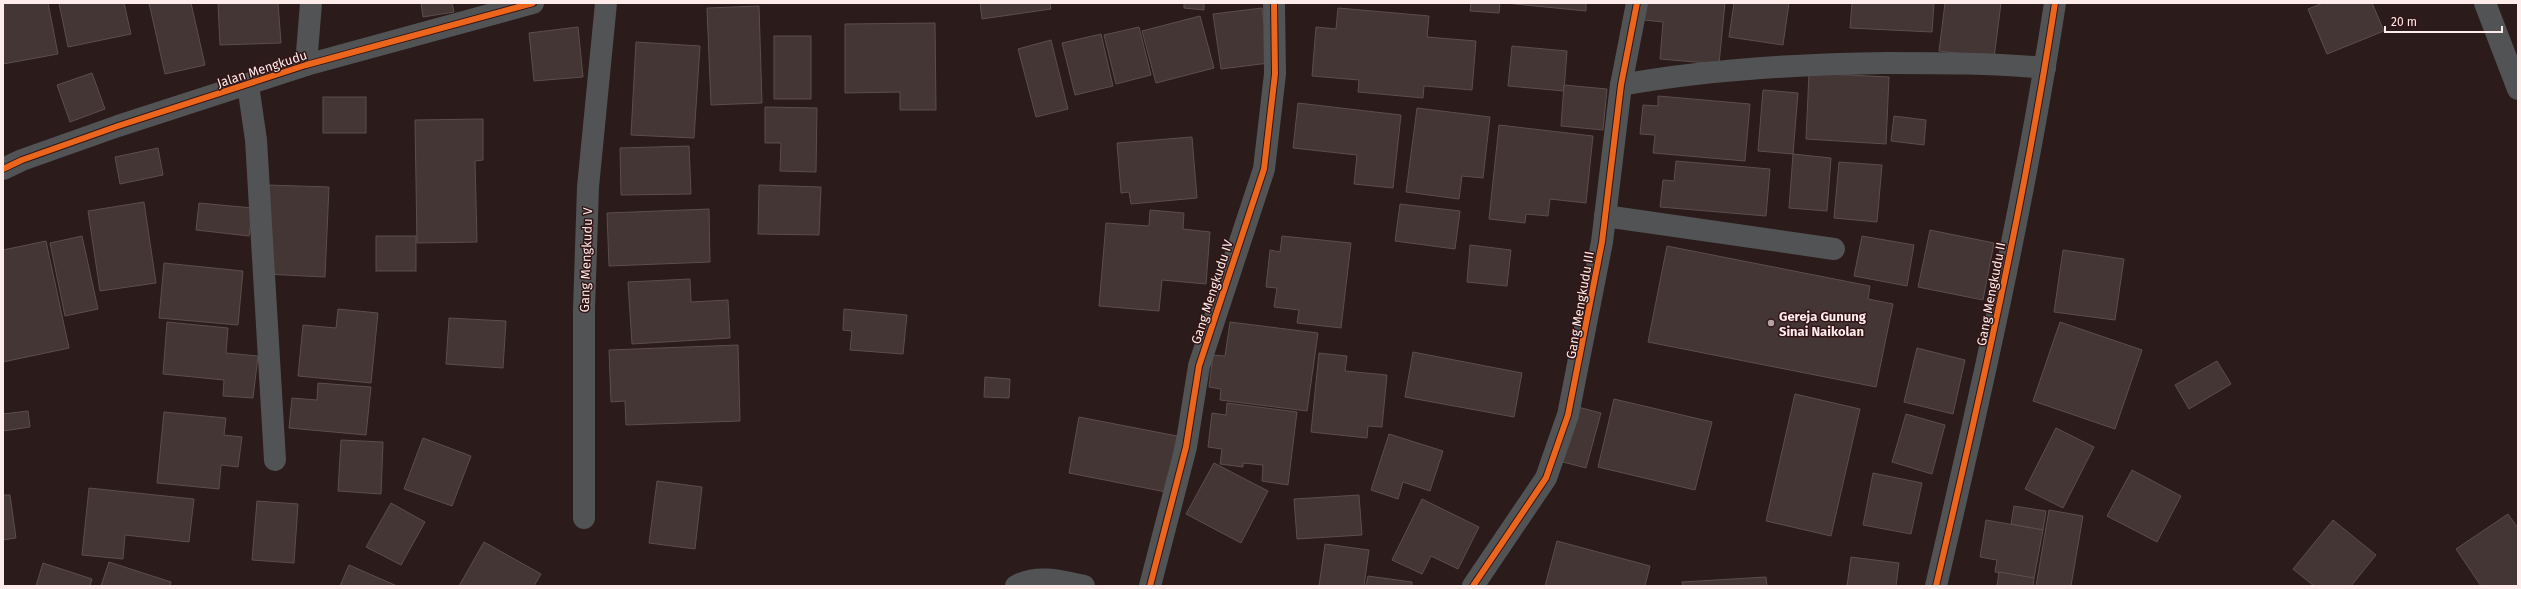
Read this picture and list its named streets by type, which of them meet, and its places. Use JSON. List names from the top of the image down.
{
  "streets": {
    "street": [
      "Jalan Mengkudu",
      "Gang Mengkudu V",
      "Gang Mengkudu IV",
      "Gang Mengkudu II",
      "Gang Mengkudu III"
    ]
  },
  "places": ["Gereja Gunung Sinai Naikolan"],
  "scale_bar": "20 m"
}
